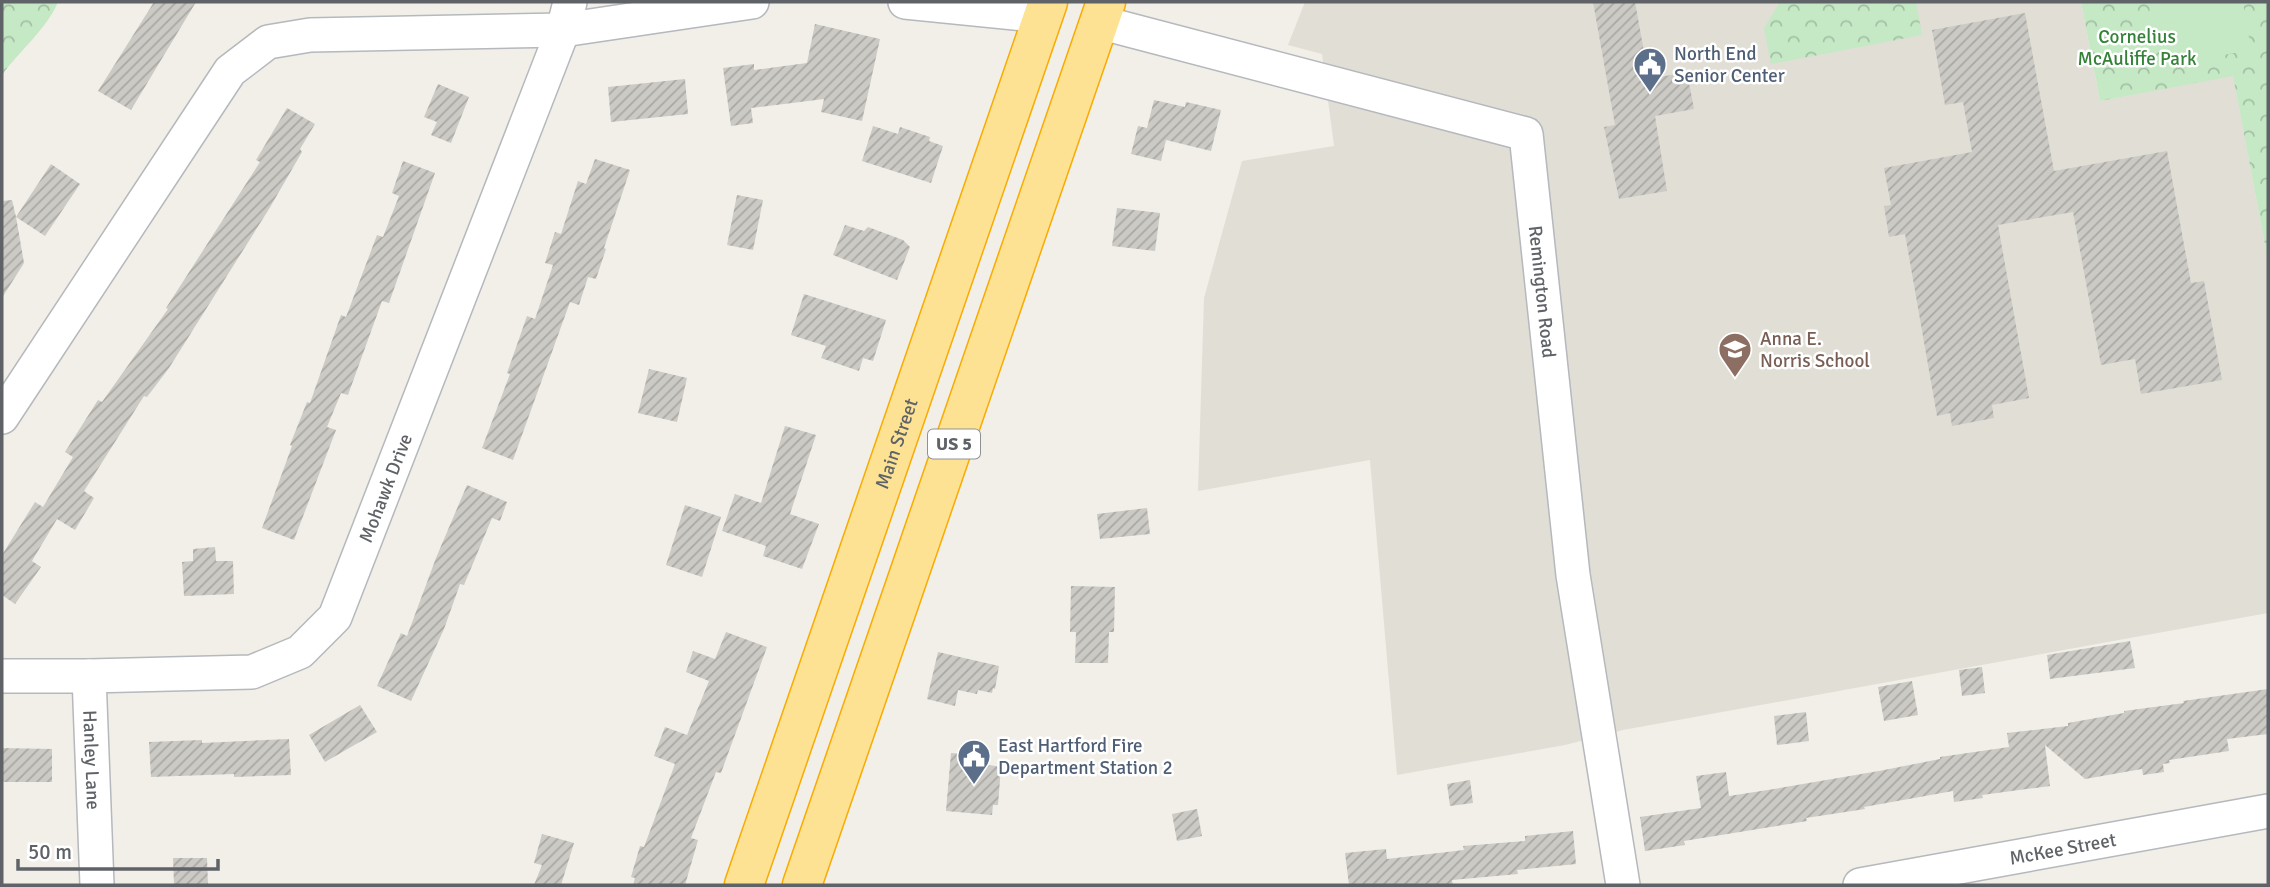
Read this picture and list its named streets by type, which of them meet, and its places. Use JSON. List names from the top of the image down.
{
  "streets": {
    "highway": ["Main Street", "US 5"],
    "street": [
      "Remington Road",
      "Mohawk Drive",
      "Hanley Lane",
      "McKee Street"
    ]
  },
  "crossings": [
    ["Remington Road", "US 5"],
    ["Mohawk Drive", "Hanley Lane"]
  ],
  "parks": ["Cornelius McAuliffe Park"],
  "places": {
    "public building": ["North End Senior Center", "East Hartford Fire Department Station 2"],
    "school or university": ["Anna E. Norris School"]
  },
  "scale_bar": "50 m"
}
